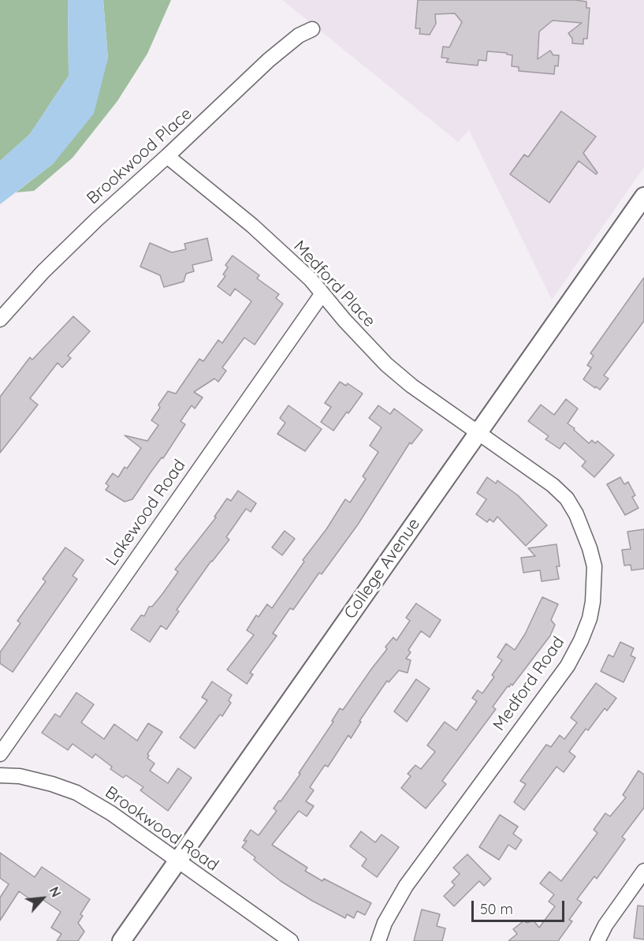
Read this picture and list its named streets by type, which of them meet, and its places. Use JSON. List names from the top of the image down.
{
  "streets": {
    "main road": ["College Avenue"],
    "street": [
      "Brookwood Place",
      "Medford Place",
      "Lakewood Road",
      "Medford Road",
      "Brookwood Road"
    ]
  },
  "crossings": [
    ["Brookwood Place", "Medford Place"],
    ["Medford Place", "Lakewood Road"],
    ["Medford Place", "College Avenue"],
    ["Medford Place", "Medford Road"],
    ["College Avenue", "Medford Road"],
    ["College Avenue", "Brookwood Road"]
  ],
  "scale_bar": "50 m",
  "north": "top right"
}
